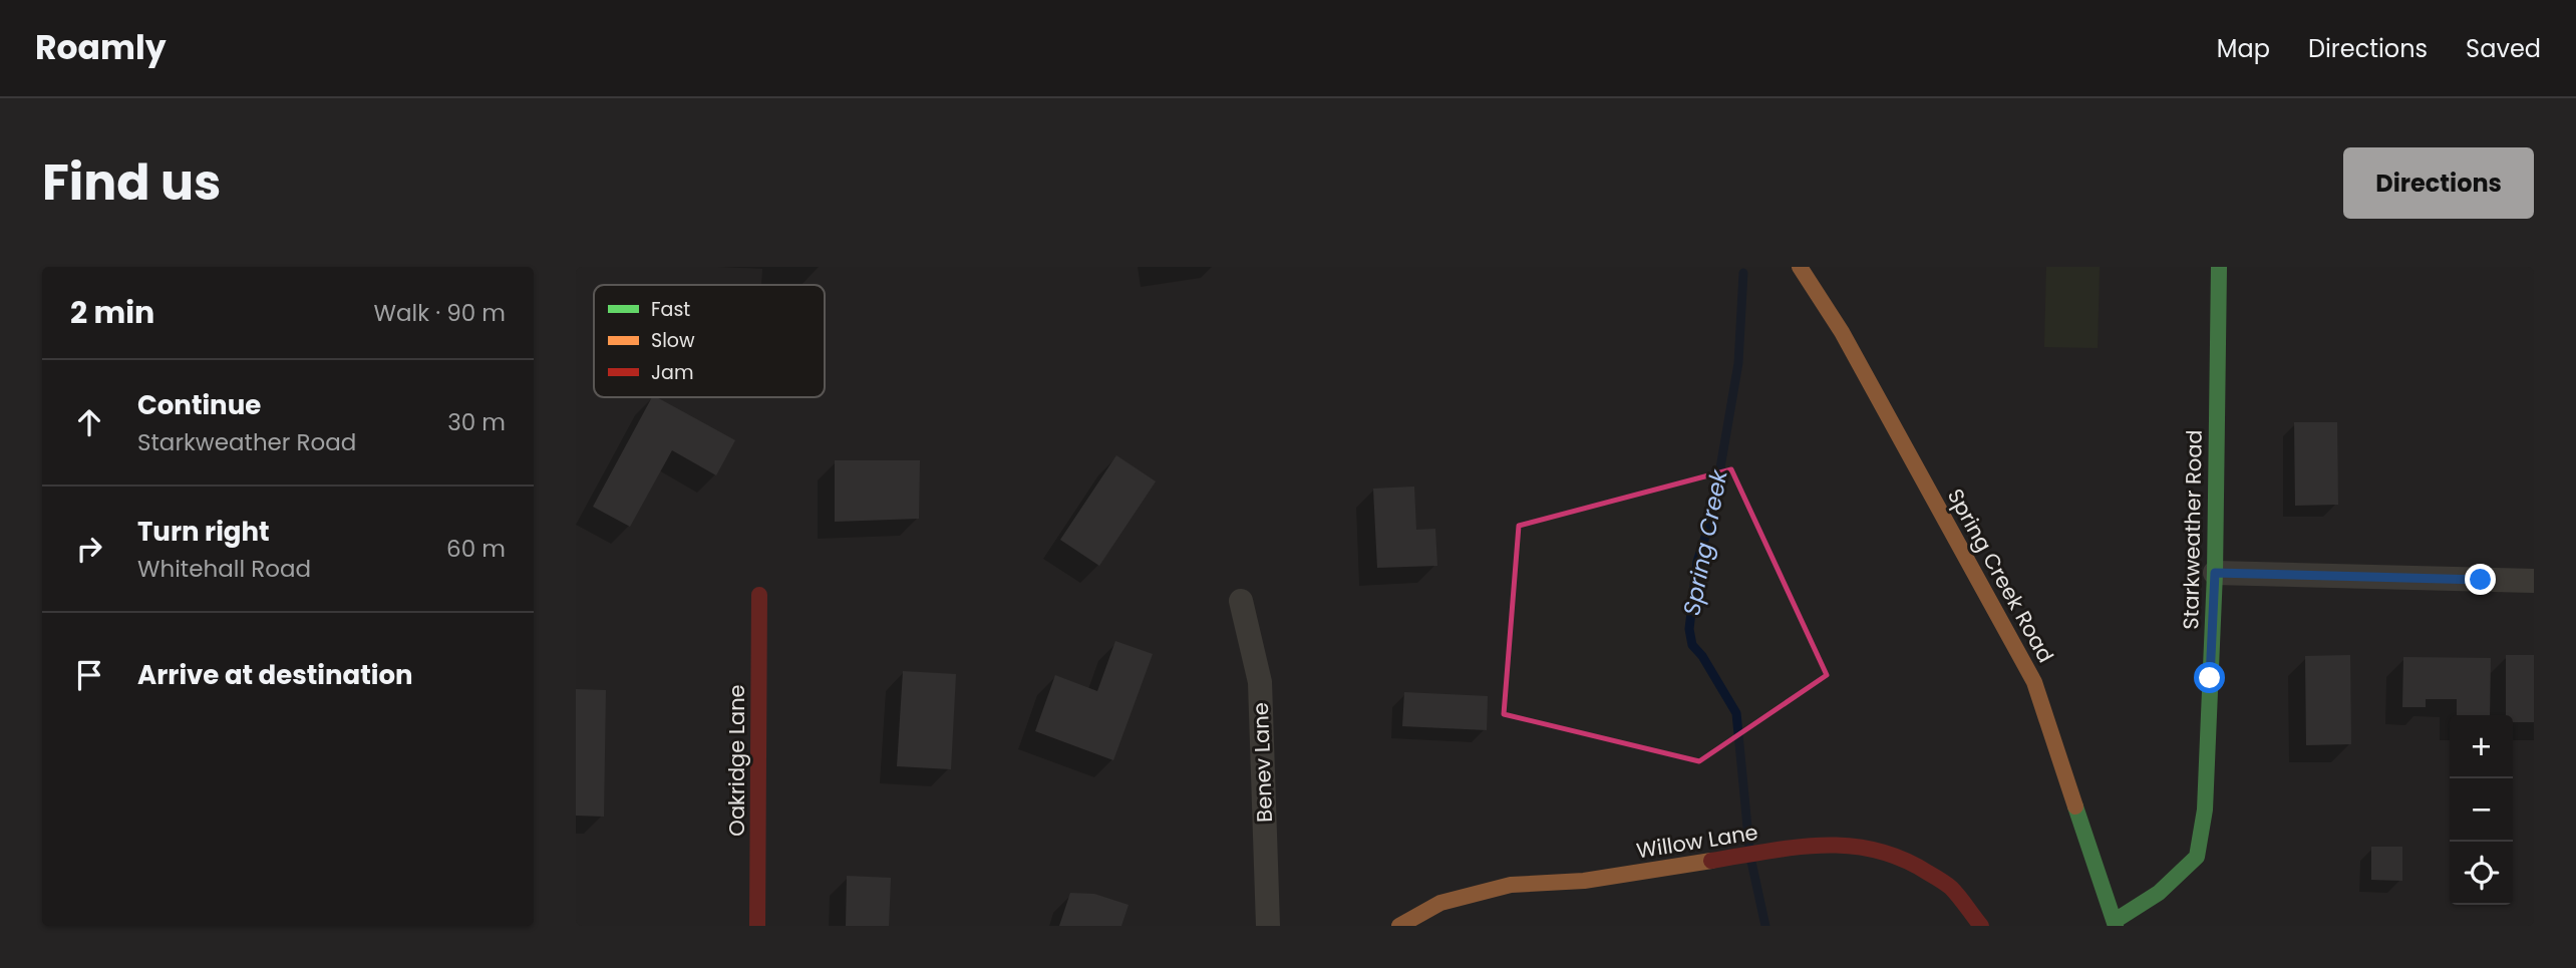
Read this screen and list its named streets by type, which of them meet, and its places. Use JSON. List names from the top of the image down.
{
  "streets": {
    "street": [
      "Starkweather Road",
      "Spring Creek Road",
      "Oakridge Lane",
      "Benev Lane",
      "Willow Lane"
    ]
  },
  "crossings": [
    ["Starkweather Road", "Spring Creek Road"]
  ],
  "water": ["Spring Creek"],
  "legend": ["Fast", "Slow", "Jam"],
  "page": {
    "header": "Roamly",
    "nav": ["Map", "Directions", "Saved"],
    "title": "Find us",
    "buttons": "Directions",
    "heading": ["2 min", "Walk · 90 m"],
    "list": [
      ["Continue", "Starkweather Road", "30 m"],
      ["Turn right", "Whitehall Road", "60 m"],
      "Arrive at destination"
    ],
    "map_buttons": ["+", "−"]
  }
}
